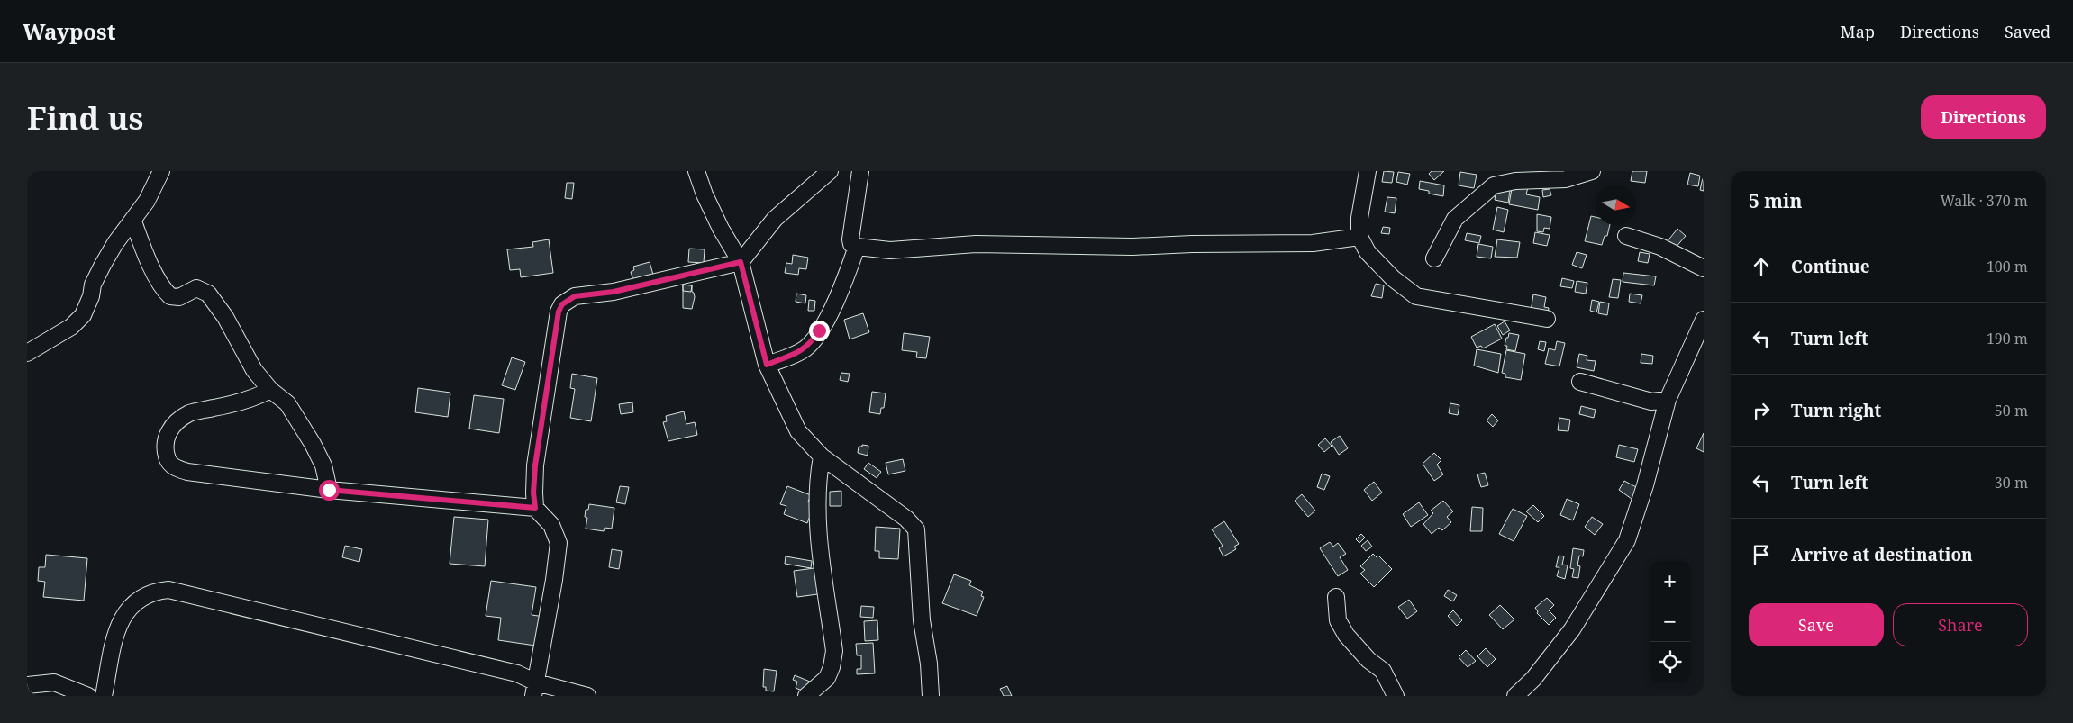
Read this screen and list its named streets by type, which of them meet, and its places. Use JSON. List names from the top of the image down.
{
  "north": "right",
  "page": {
    "header": "Waypost",
    "nav": ["Map", "Directions", "Saved"],
    "buttons": [
      "Directions",
      ["Save", "Share"]
    ],
    "title": "Find us",
    "heading": ["5 min", "Walk · 370 m"],
    "list": [
      ["Continue", "100 m"],
      ["Turn left", "190 m"],
      ["Turn right", "50 m"],
      ["Turn left", "30 m"],
      "Arrive at destination"
    ],
    "map_buttons": ["+", "−"]
  }
}
